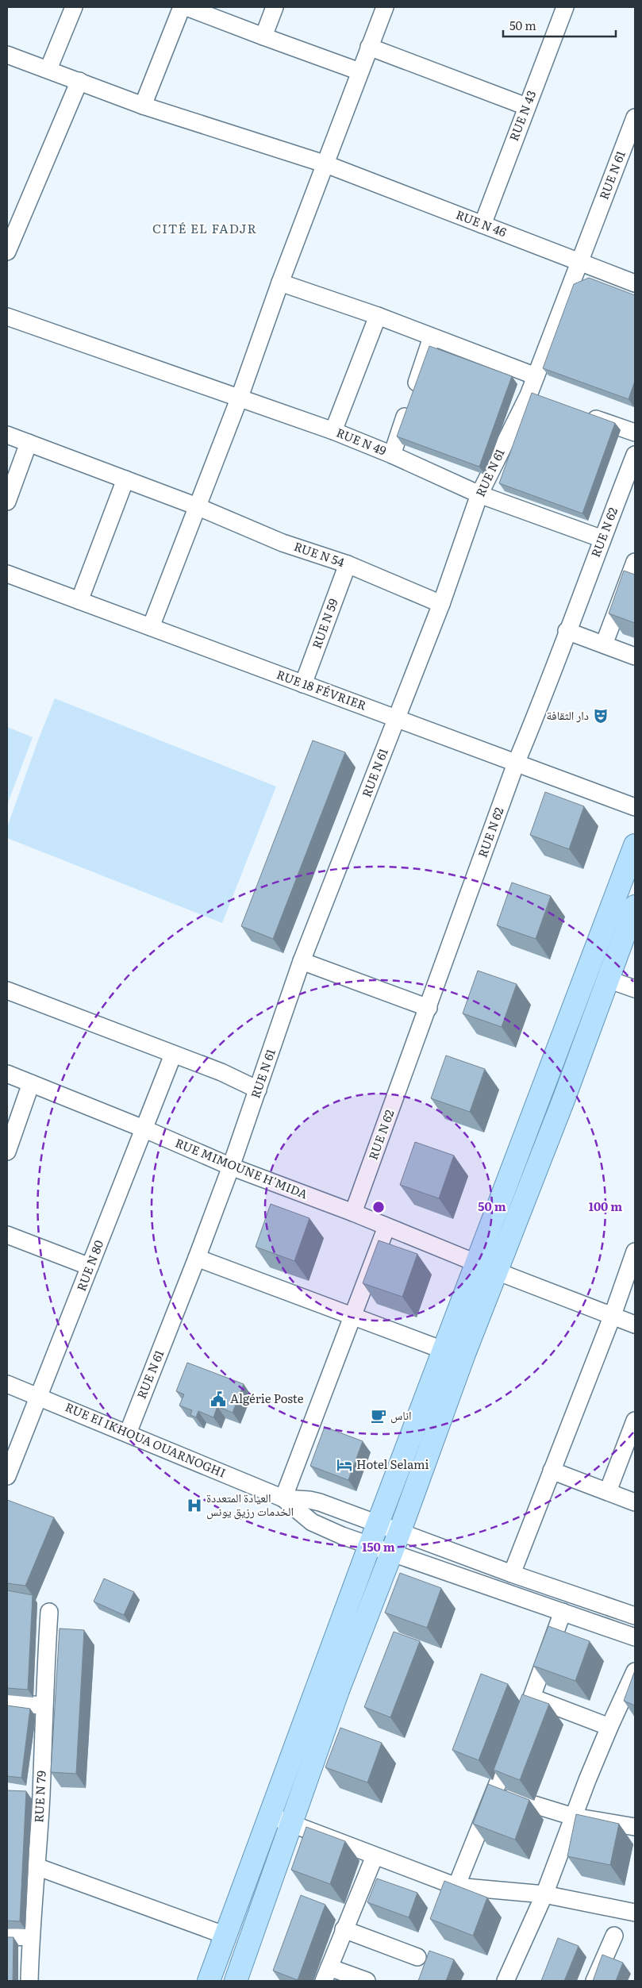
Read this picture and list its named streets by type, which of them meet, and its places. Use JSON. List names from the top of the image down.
{
  "streets": {
    "street": [
      "RUE N 43",
      "RUE N 61",
      "RUE N 46",
      "RUE N 49",
      "RUE N 62",
      "RUE N 54",
      "RUE N 59",
      "RUE 18 FÉVRIER",
      "RUE MIMOUNE H'MIDA",
      "RUE N 80",
      "RUE EI IKHOUA OUARNOGHI",
      "RUE N 79"
    ]
  },
  "crossings": [
    ["RUE N 43", "RUE N 46"],
    ["RUE N 61", "RUE N 46"],
    ["RUE N 61", "RUE N 49"],
    ["RUE N 61", "RUE N 54"],
    ["RUE N 61", "RUE 18 FÉVRIER"],
    ["RUE N 61", "RUE MIMOUNE H'MIDA"],
    ["RUE N 61", "RUE EI IKHOUA OUARNOGHI"],
    ["RUE N 49", "RUE N 62"],
    ["RUE N 62", "RUE 18 FÉVRIER"],
    ["RUE N 62", "RUE MIMOUNE H'MIDA"],
    ["RUE N 54", "RUE N 59"],
    ["RUE N 59", "RUE 18 FÉVRIER"],
    ["RUE MIMOUNE H'MIDA", "RUE N 80"],
    ["RUE N 80", "RUE EI IKHOUA OUARNOGHI"]
  ],
  "districts": ["CITÉ EL FADJR"],
  "places": {
    "theatre": ["دار الثقافة"],
    "public building": ["Algérie Poste"],
    "cafe": ["اناس"],
    "hotel": ["Hotel Selami"],
    "hospital": ["العيادة المتعددة الخدمات رزيق يونس"]
  },
  "scale_bar": "50 m",
  "rings": ["50 m", "100 m", "150 m"]
}
